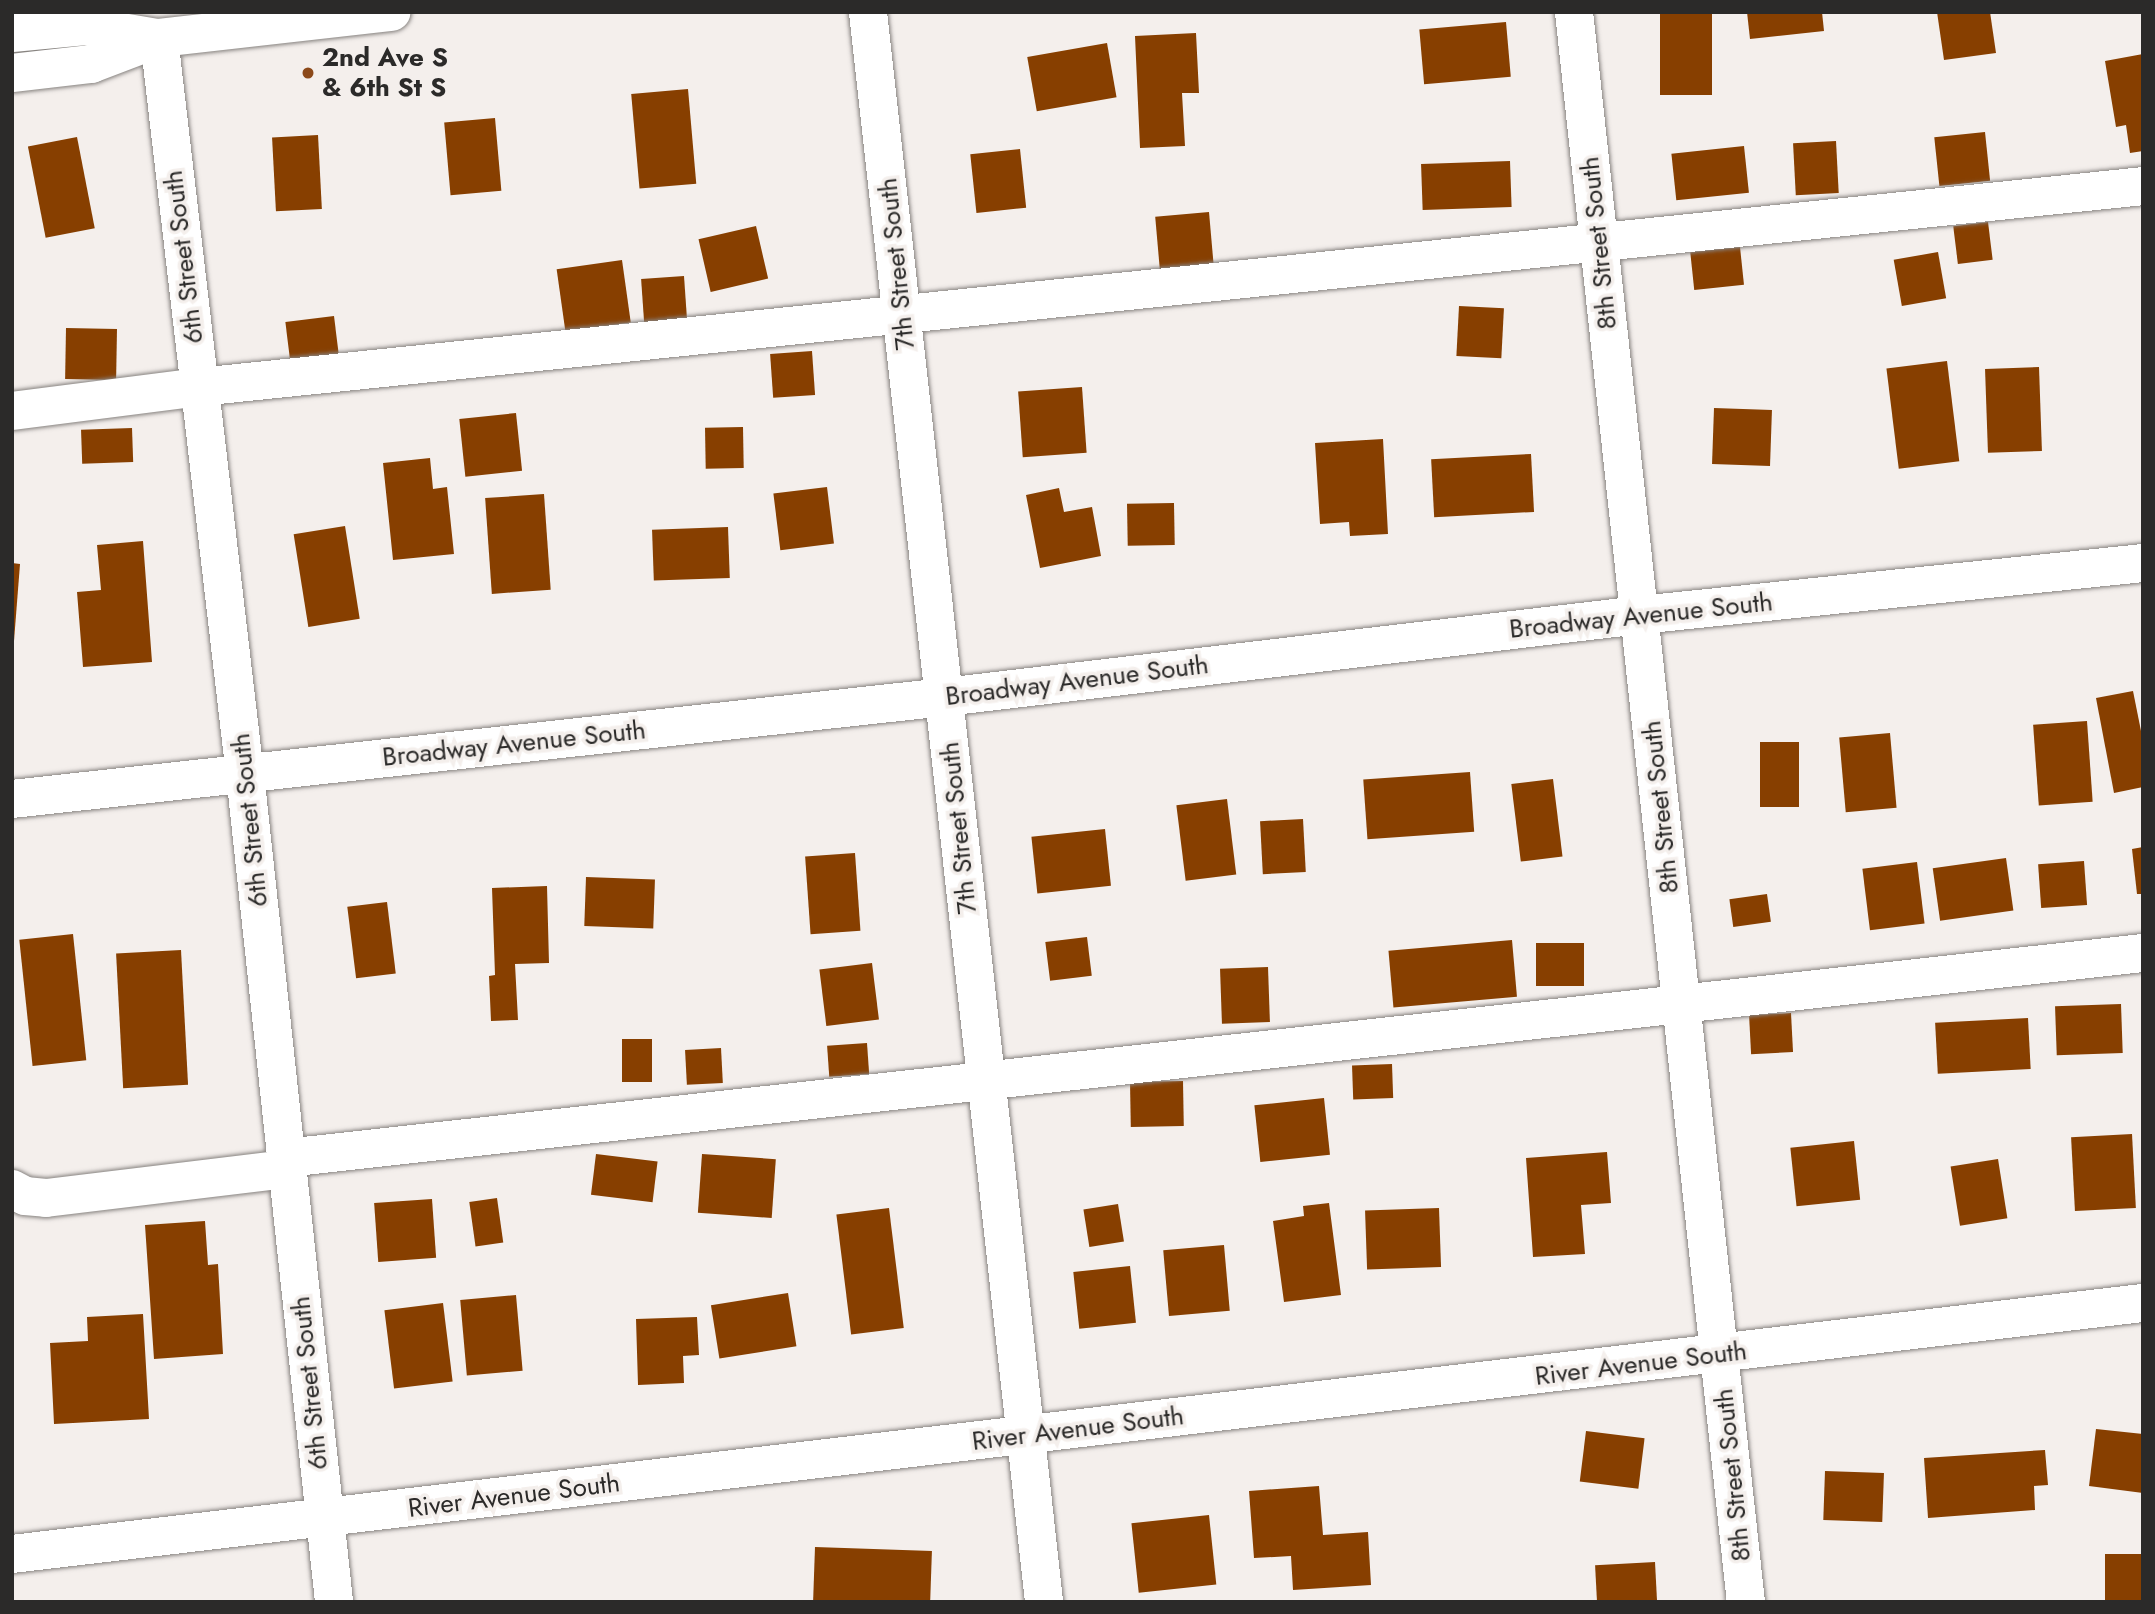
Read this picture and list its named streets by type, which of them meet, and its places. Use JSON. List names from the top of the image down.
{
  "streets": {
    "street": [
      "8th Street South",
      "6th Street South",
      "7th Street South",
      "Broadway Avenue South",
      "River Avenue South"
    ]
  },
  "crossings": [
    ["8th Street South", "Broadway Avenue South"],
    ["8th Street South", "River Avenue South"],
    ["6th Street South", "Broadway Avenue South"],
    ["6th Street South", "River Avenue South"],
    ["7th Street South", "Broadway Avenue South"],
    ["7th Street South", "River Avenue South"]
  ],
  "places": ["2nd Ave S & 6th St S"]
}
